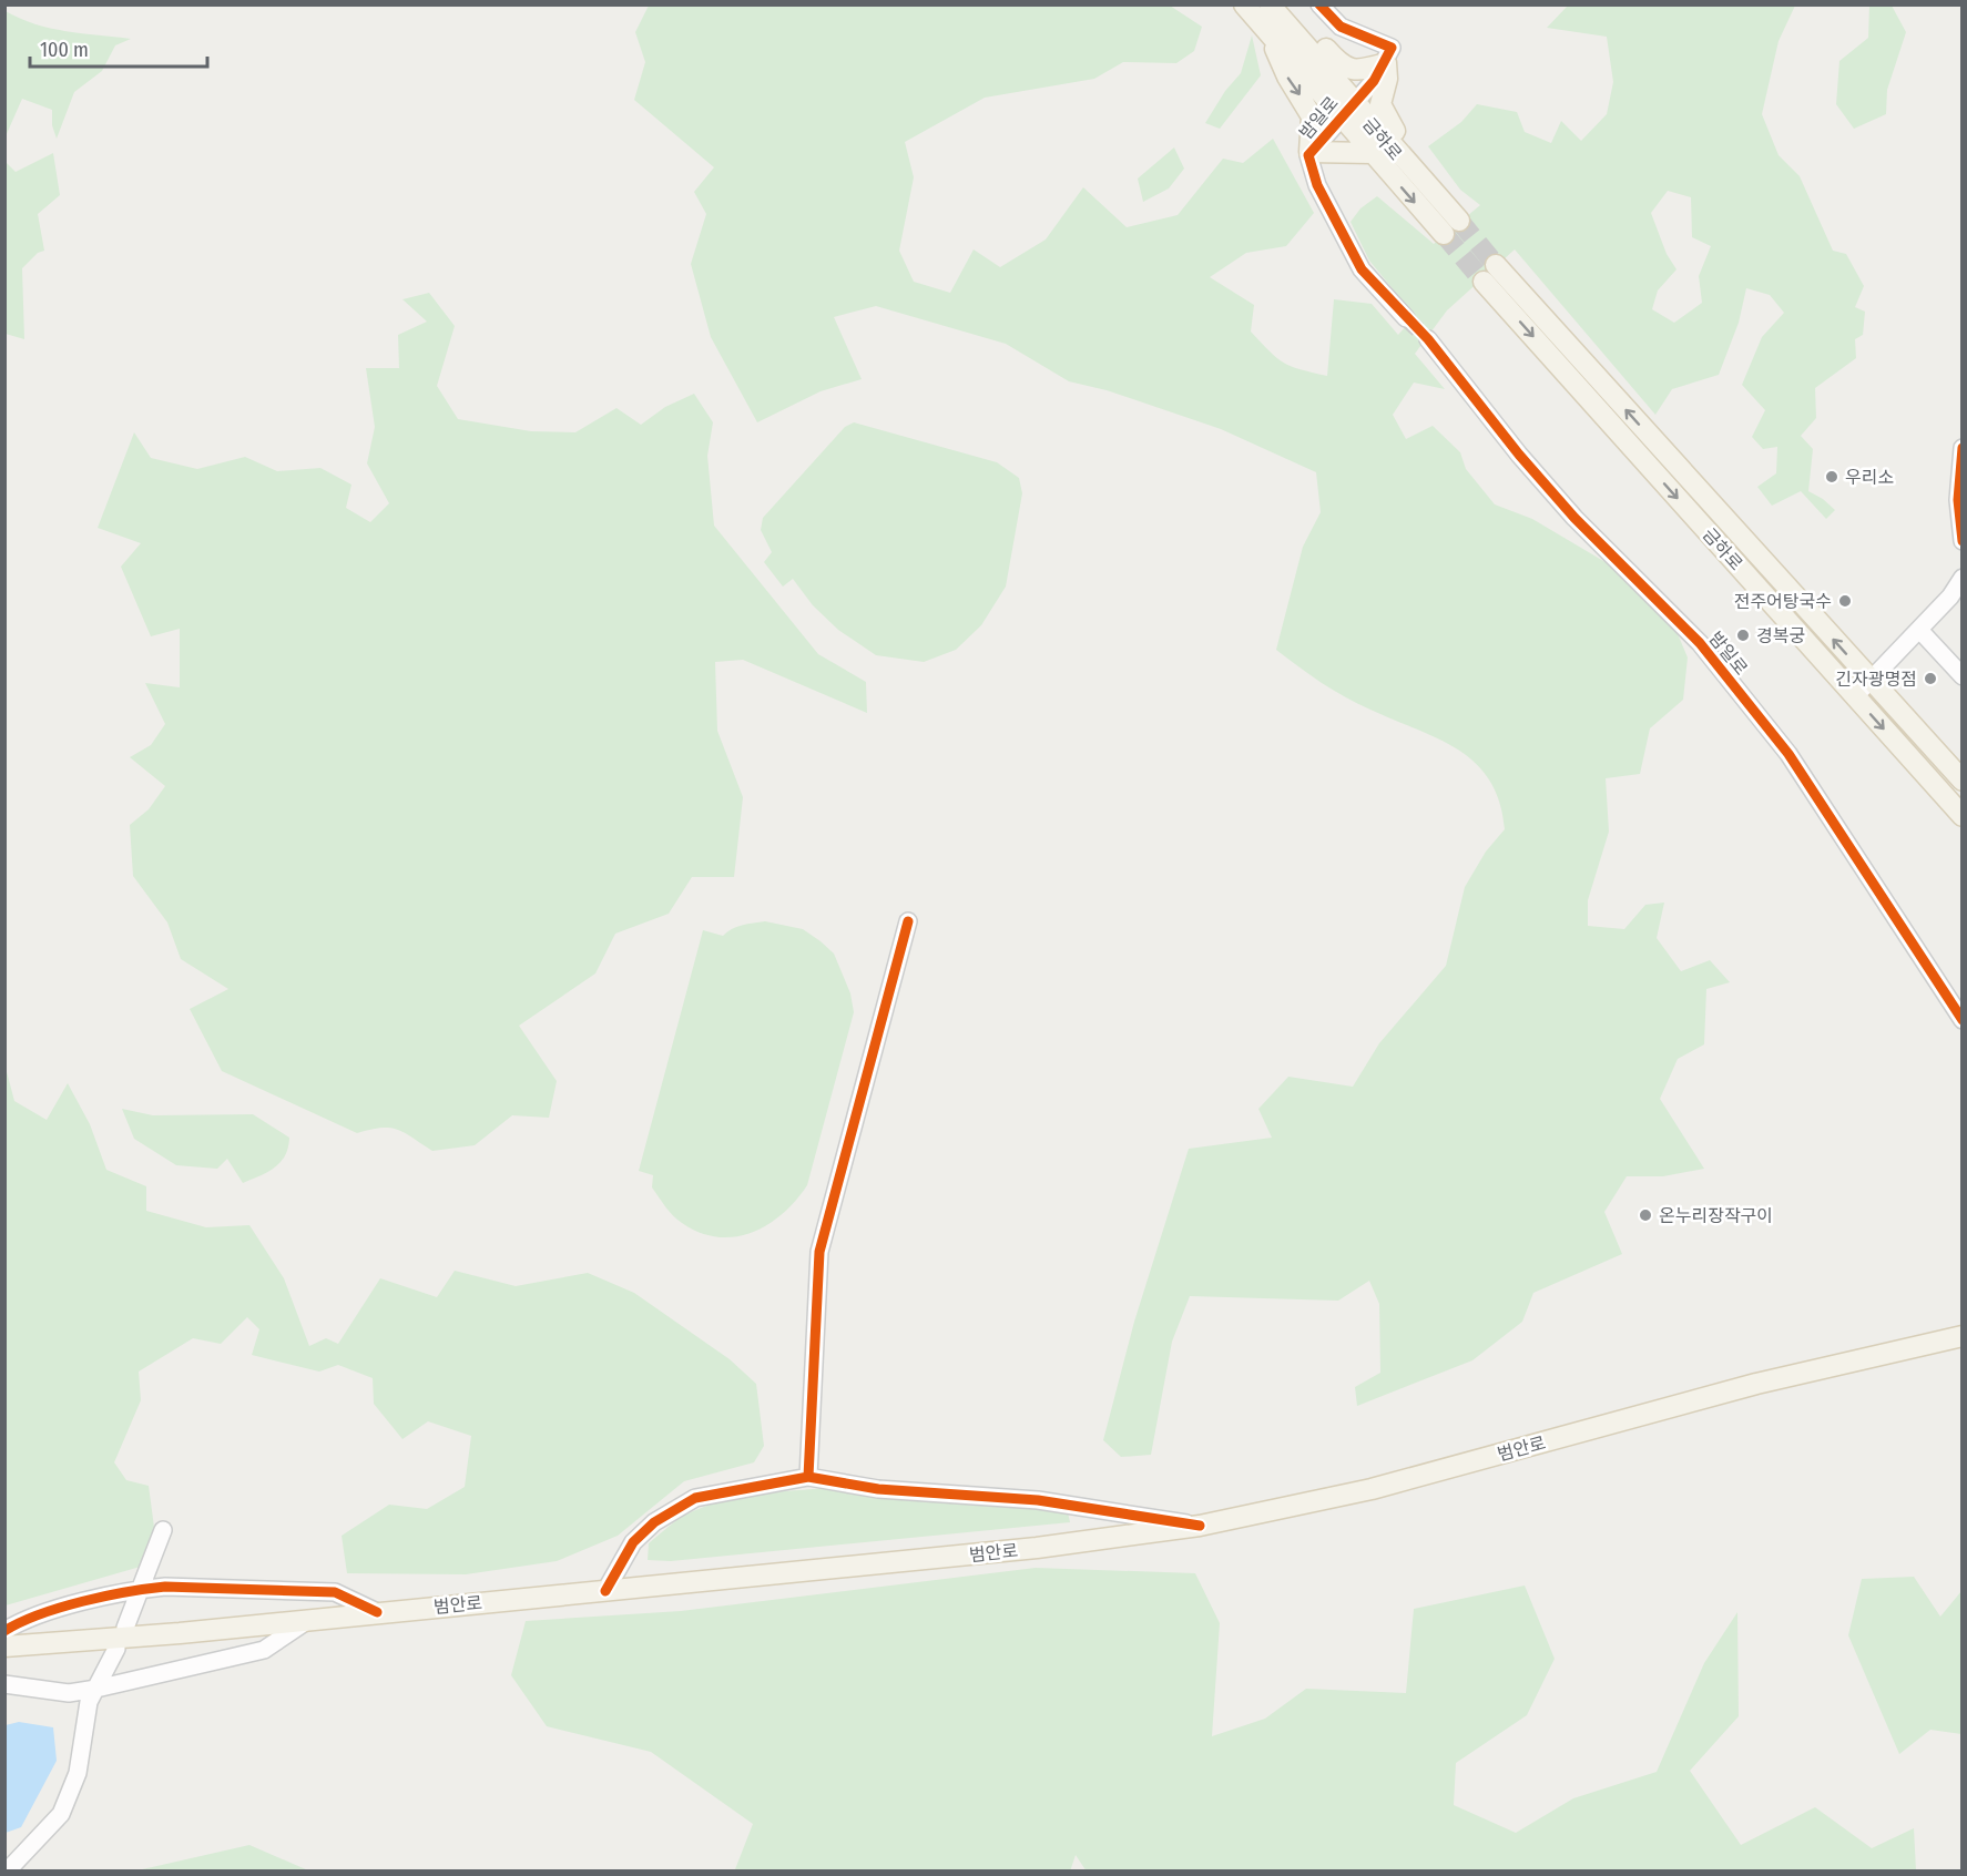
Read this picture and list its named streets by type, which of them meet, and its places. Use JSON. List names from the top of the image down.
{
  "streets": {
    "main road": ["금하로", "범안로"],
    "street": ["밤일로"]
  },
  "crossings": [
    ["밤일로", "금하로"]
  ],
  "places": [
    "우리소",
    "전주어탕국수",
    "경복궁",
    "긴자광명점",
    "온누리장작구이"
  ],
  "scale_bar": "100 m"
}
